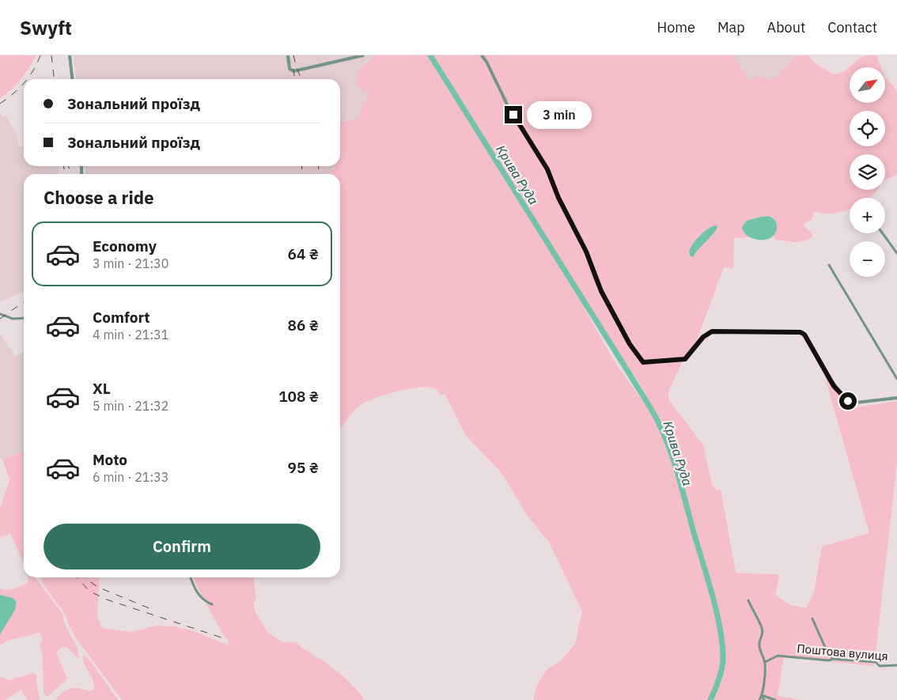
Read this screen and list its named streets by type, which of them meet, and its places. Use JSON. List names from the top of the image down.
{
  "streets": {
    "street": ["Поштова вулиця"]
  },
  "water": ["Крива Руда"],
  "north": "top right",
  "page": {
    "header": "Swyft",
    "nav": [
      "Home",
      "Map",
      "About",
      "Contact"
    ],
    "map_buttons": ["+", "−"],
    "banner": ["Зональний проїзд", "Зональний проїзд"],
    "bubble": "3 min",
    "heading": "Choose a ride",
    "list": [
      {
        "name": "Economy",
        "note": "3 min · 21:30",
        "value": "64 ₴"
      },
      {
        "name": "Comfort",
        "note": "4 min · 21:31",
        "value": "86 ₴"
      },
      {
        "name": "XL",
        "note": "5 min · 21:32",
        "value": "108 ₴"
      },
      {
        "name": "Moto",
        "note": "6 min · 21:33",
        "value": "95 ₴"
      }
    ],
    "buttons": "Confirm"
  }
}
